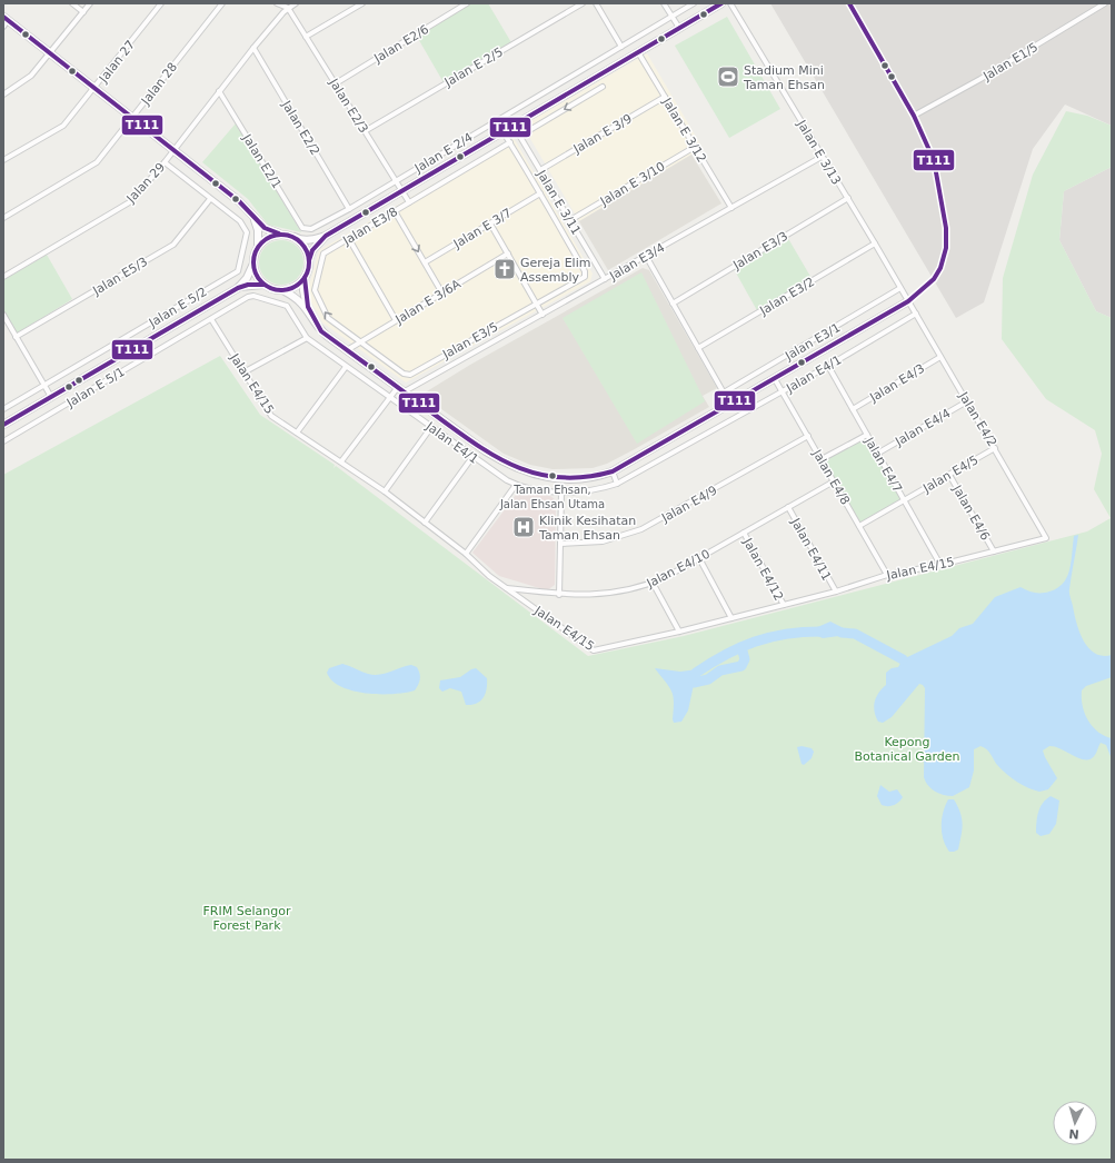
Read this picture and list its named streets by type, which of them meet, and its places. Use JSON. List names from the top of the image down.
{
  "streets": {
    "street": [
      "Jalan E2/6",
      "Jalan 27",
      "Jalan E1/5",
      "Jalan E 2/5",
      "Jalan 28",
      "Jalan E2/3",
      "Jalan E2/2",
      "Jalan E 3/12",
      "Jalan E 3/9",
      "Jalan E 2/4",
      "Jalan E 3/13",
      "Jalan E2/1",
      "Jalan 29",
      "Jalan E 3/10",
      "Jalan E 3/11",
      "Jalan E3/8",
      "Jalan E 3/7",
      "Jalan E3/3",
      "Jalan E3/4",
      "Jalan E5/3",
      "Jalan E3/2",
      "Jalan E 3/6A",
      "Jalan E 5/2",
      "Jalan E3/5",
      "Jalan E3/1",
      "Jalan E4/1",
      "Jalan E4/3",
      "Jalan E4/15",
      "Jalan E 5/1",
      "Jalan E4/2",
      "Jalan E4/4",
      "Jalan E4/7",
      "Jalan E4/5",
      "Jalan E4/8",
      "Jalan E4/9",
      "Jalan E4/6",
      "Jalan E4/11",
      "Jalan E4/10",
      "Jalan E4/12"
    ]
  },
  "crossings": [
    ["Jalan E2/6", "Jalan E2/3"],
    ["Jalan E 2/5", "Jalan E2/3"],
    ["Jalan E2/3", "Jalan E 2/4"],
    ["Jalan E2/3", "Jalan 29"],
    ["Jalan E2/3", "Jalan E3/8"],
    ["Jalan E2/2", "Jalan E 2/4"],
    ["Jalan E2/2", "Jalan 29"],
    ["Jalan E 3/12", "Jalan E 3/9"],
    ["Jalan E 3/12", "Jalan E 3/10"],
    ["Jalan E 3/12", "Jalan E3/4"],
    ["Jalan E 3/9", "Jalan E 3/11"],
    ["Jalan E 2/4", "Jalan E2/1"],
    ["Jalan E 3/13", "Jalan E3/3"],
    ["Jalan E 3/13", "Jalan E3/4"],
    ["Jalan E 3/13", "Jalan E3/2"],
    ["Jalan E 3/13", "Jalan E3/1"],
    ["Jalan E 3/13", "Jalan E4/2"],
    ["Jalan E2/1", "Jalan 29"],
    ["Jalan E 3/10", "Jalan E 3/11"],
    ["Jalan E 3/11", "Jalan E3/4"],
    ["Jalan E3/8", "Jalan E 3/6A"],
    ["Jalan E3/8", "Jalan E3/5"],
    ["Jalan E 3/7", "Jalan E3/5"],
    ["Jalan E5/3", "Jalan E 5/2"],
    ["Jalan E 3/6A", "Jalan E3/5"],
    ["Jalan E4/1", "Jalan E 5/1"],
    ["Jalan E4/1", "Jalan E4/2"],
    ["Jalan E4/1", "Jalan E4/7"],
    ["Jalan E4/1", "Jalan E4/8"],
    ["Jalan E4/3", "Jalan E4/2"],
    ["Jalan E4/3", "Jalan E4/7"],
    ["Jalan E4/15", "Jalan E 5/1"],
    ["Jalan E4/15", "Jalan E4/2"],
    ["Jalan E4/15", "Jalan E4/7"],
    ["Jalan E4/15", "Jalan E4/8"],
    ["Jalan E4/15", "Jalan E4/6"],
    ["Jalan E4/15", "Jalan E4/11"],
    ["Jalan E4/15", "Jalan E4/10"],
    ["Jalan E4/15", "Jalan E4/12"],
    ["Jalan E4/2", "Jalan E4/4"],
    ["Jalan E4/2", "Jalan E4/5"],
    ["Jalan E4/4", "Jalan E4/7"],
    ["Jalan E4/7", "Jalan E4/5"],
    ["Jalan E4/5", "Jalan E4/8"],
    ["Jalan E4/5", "Jalan E4/6"],
    ["Jalan E4/8", "Jalan E4/9"],
    ["Jalan E4/8", "Jalan E4/10"],
    ["Jalan E4/11", "Jalan E4/10"],
    ["Jalan E4/10", "Jalan E4/12"]
  ],
  "parks": ["Kepong Botanical Garden", "FRIM Selangor Forest Park"],
  "places": {
    "sports": ["Stadium Mini Taman Ehsan"],
    "church": ["Gereja Elim Assembly"],
    "other": ["Taman Ehsan, Jalan Ehsan Utama"],
    "hospital": ["Klinik Kesihatan Taman Ehsan"]
  },
  "lines": ["transit line T111"],
  "north": "bottom"
}
